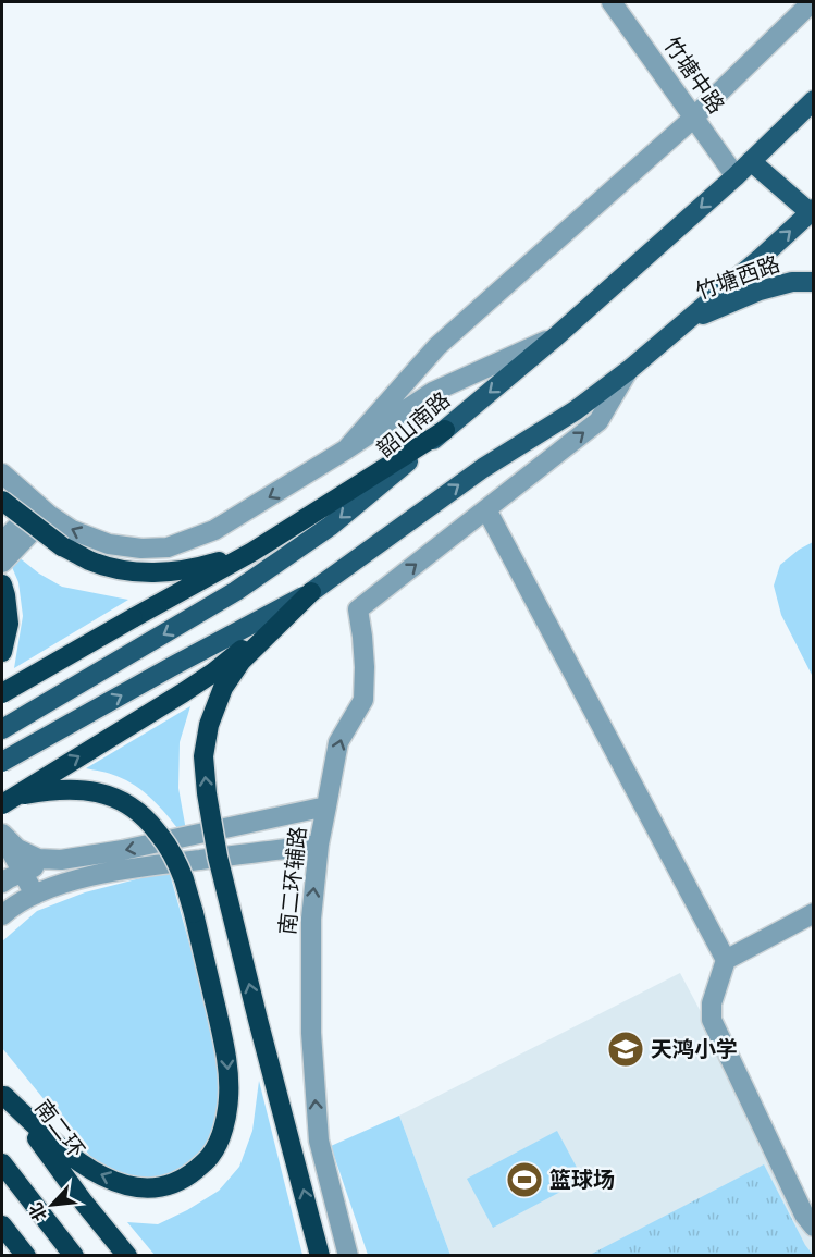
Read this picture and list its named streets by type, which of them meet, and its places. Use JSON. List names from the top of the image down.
{
  "streets": {
    "highway": ["南二环"],
    "main road": ["竹塘西路", "韶山南路"],
    "street": ["竹塘中路", "南二环辅路"]
  },
  "crossings": [
    ["竹塘中路", "韶山南路"]
  ],
  "places": {
    "school or university": ["天鸿小学"],
    "sports": ["篮球场"]
  },
  "north": "bottom left"
}
